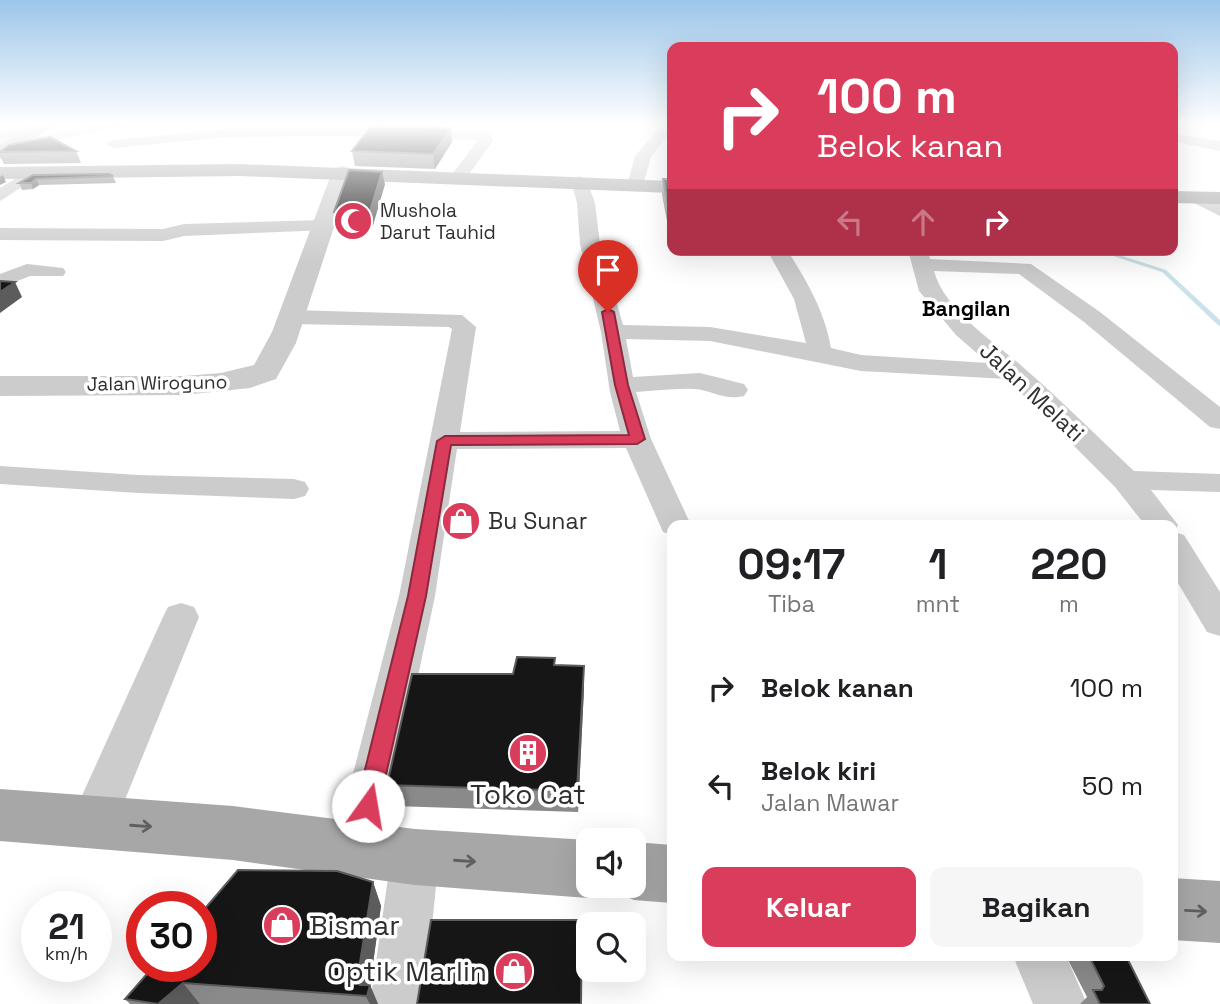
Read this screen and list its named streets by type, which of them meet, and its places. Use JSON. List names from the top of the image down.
{
  "streets": {
    "street": ["Jalan Wiroguno", "Jalan Melati"]
  },
  "districts": ["Bangilan"],
  "places": {
    "mosque": ["Mushola Darut Tauhid"],
    "shop": ["Bu Sunar", "Bismar", "Optik Marlin"],
    "building": ["Toko Cat"]
  },
  "page": {
    "turn": ["100 m", "Belok kanan"],
    "eta": [
      "09:17",
      "Tiba",
      "1",
      "mnt",
      "220",
      "m"
    ],
    "list": [
      {
        "name": "Belok kanan",
        "value": "100 m"
      },
      {
        "name": "Belok kiri",
        "note": "Jalan Mawar",
        "value": "50 m"
      }
    ],
    "buttons": ["Keluar", "Bagikan"],
    "speed": "21 km/h",
    "limit": "30"
  }
}
